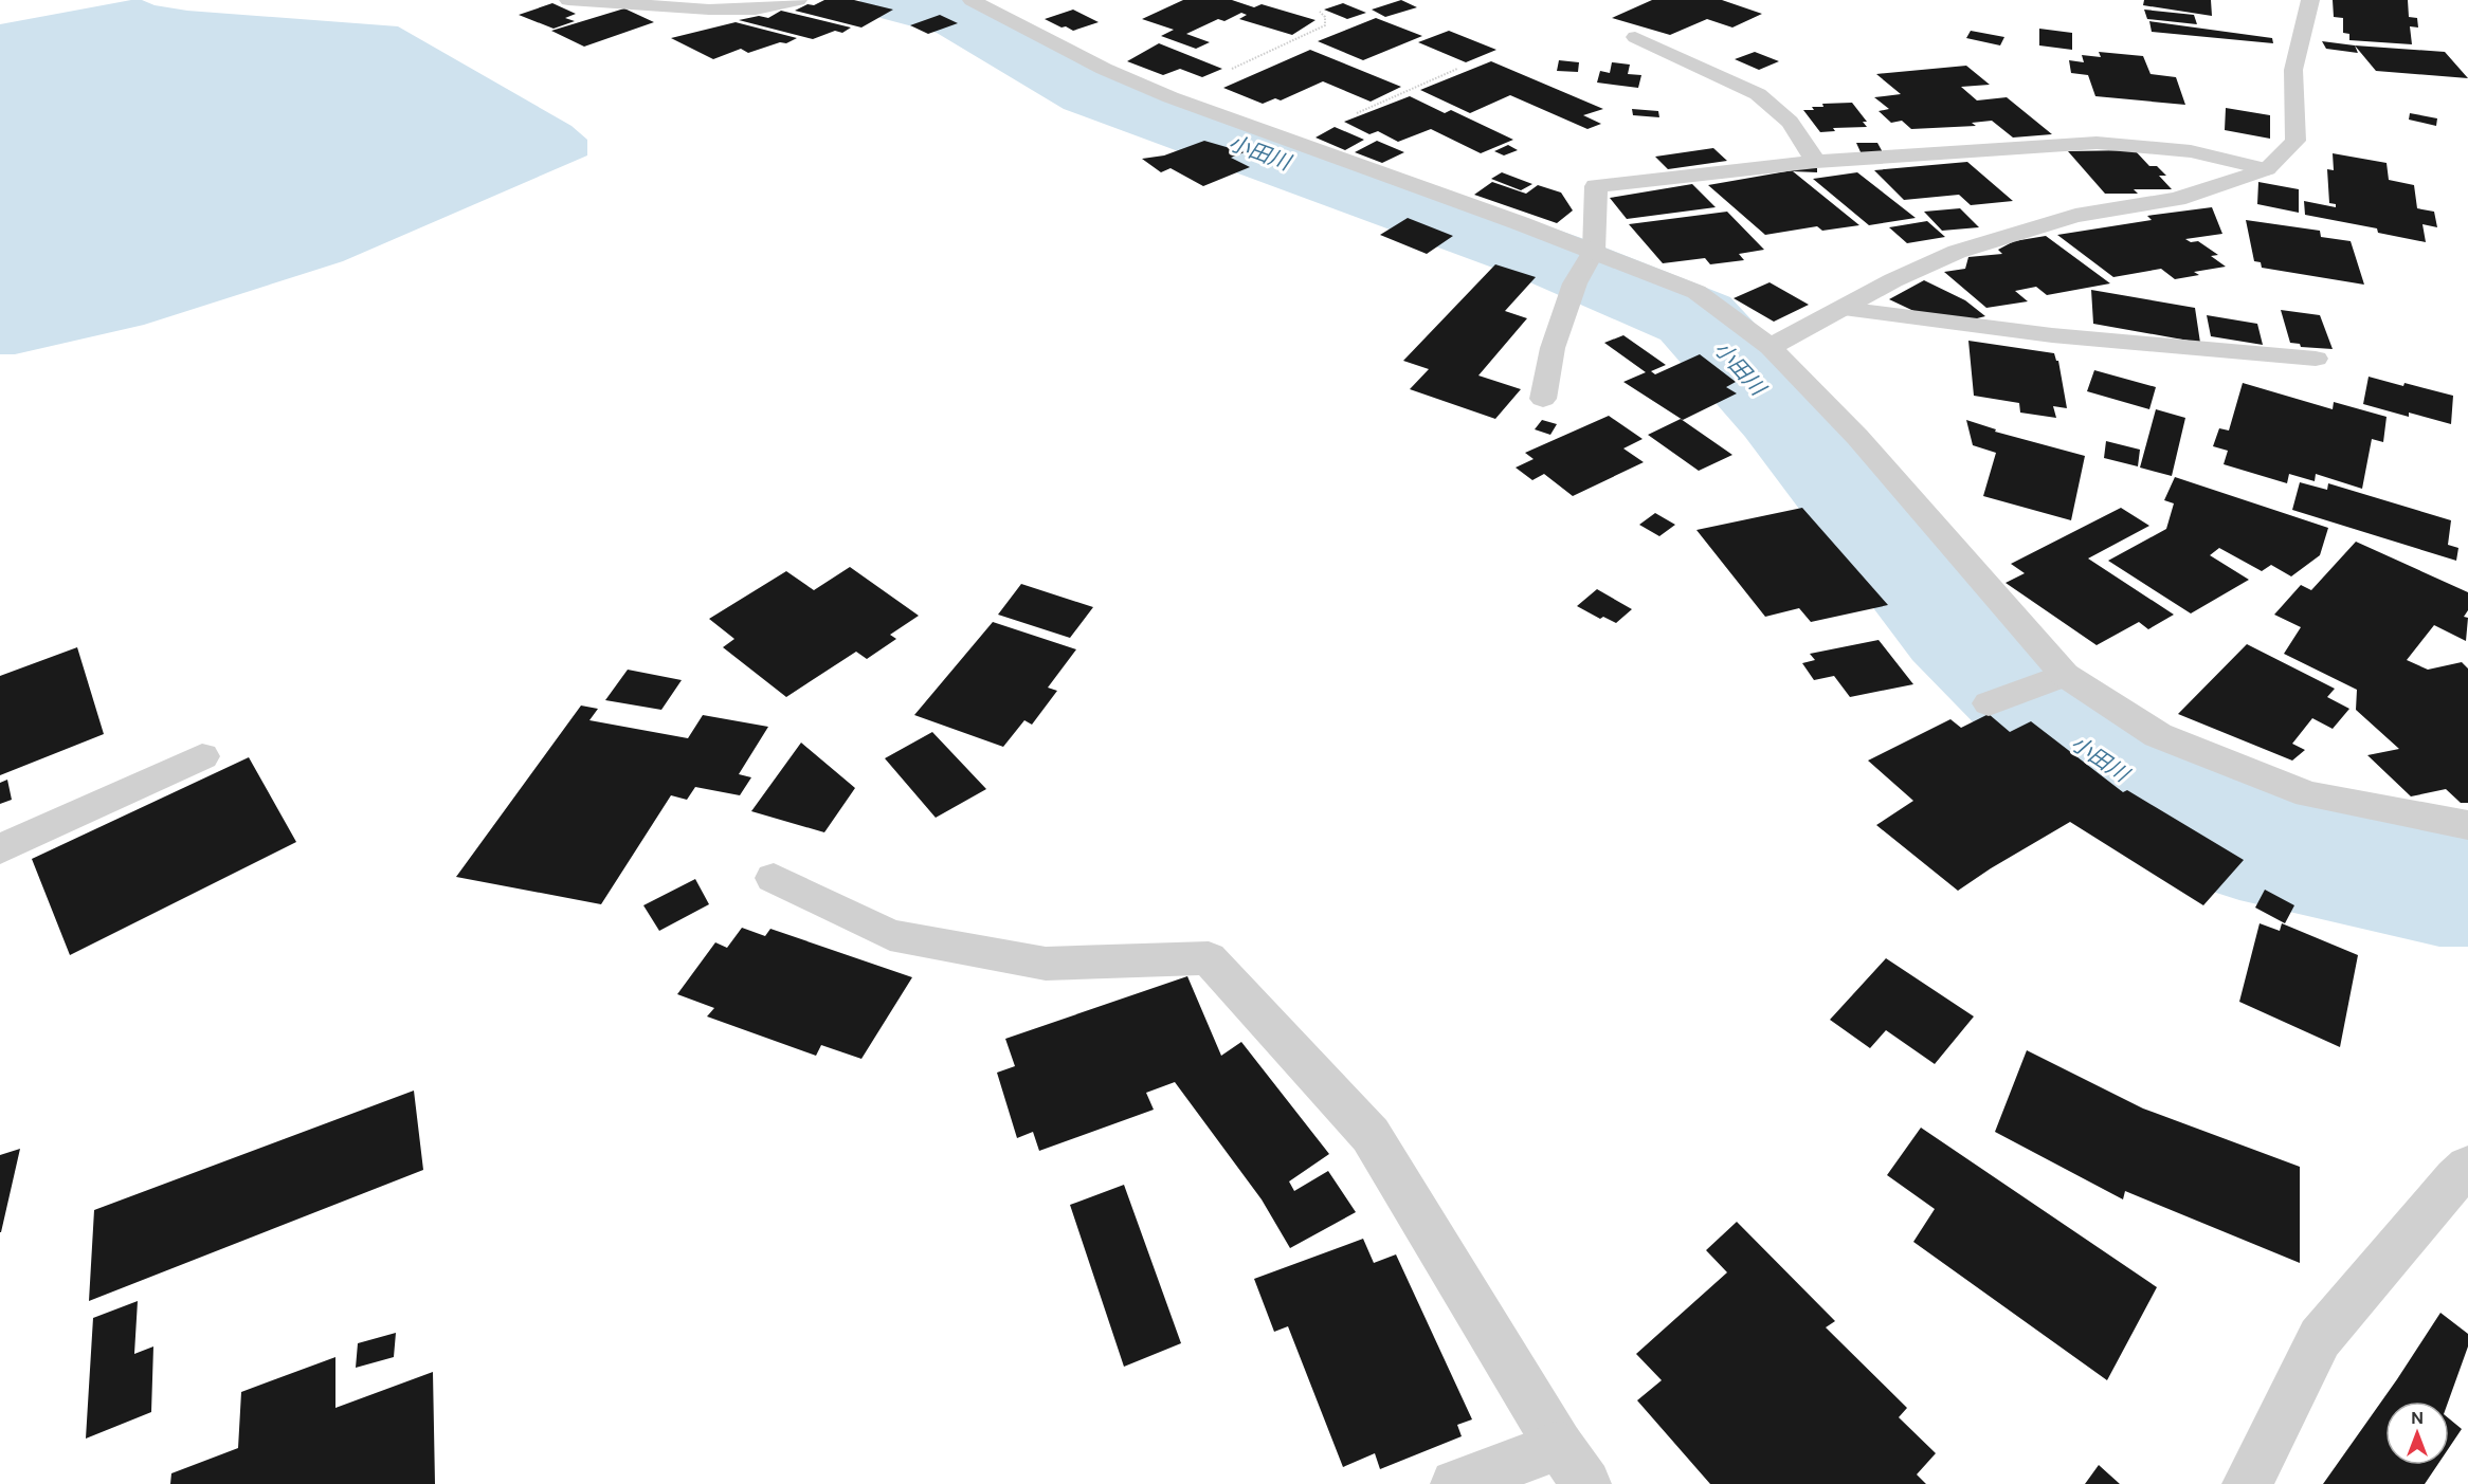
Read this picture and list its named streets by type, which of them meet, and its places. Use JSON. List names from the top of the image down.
{
  "water": ["小田川"],
  "north": "top"
}
